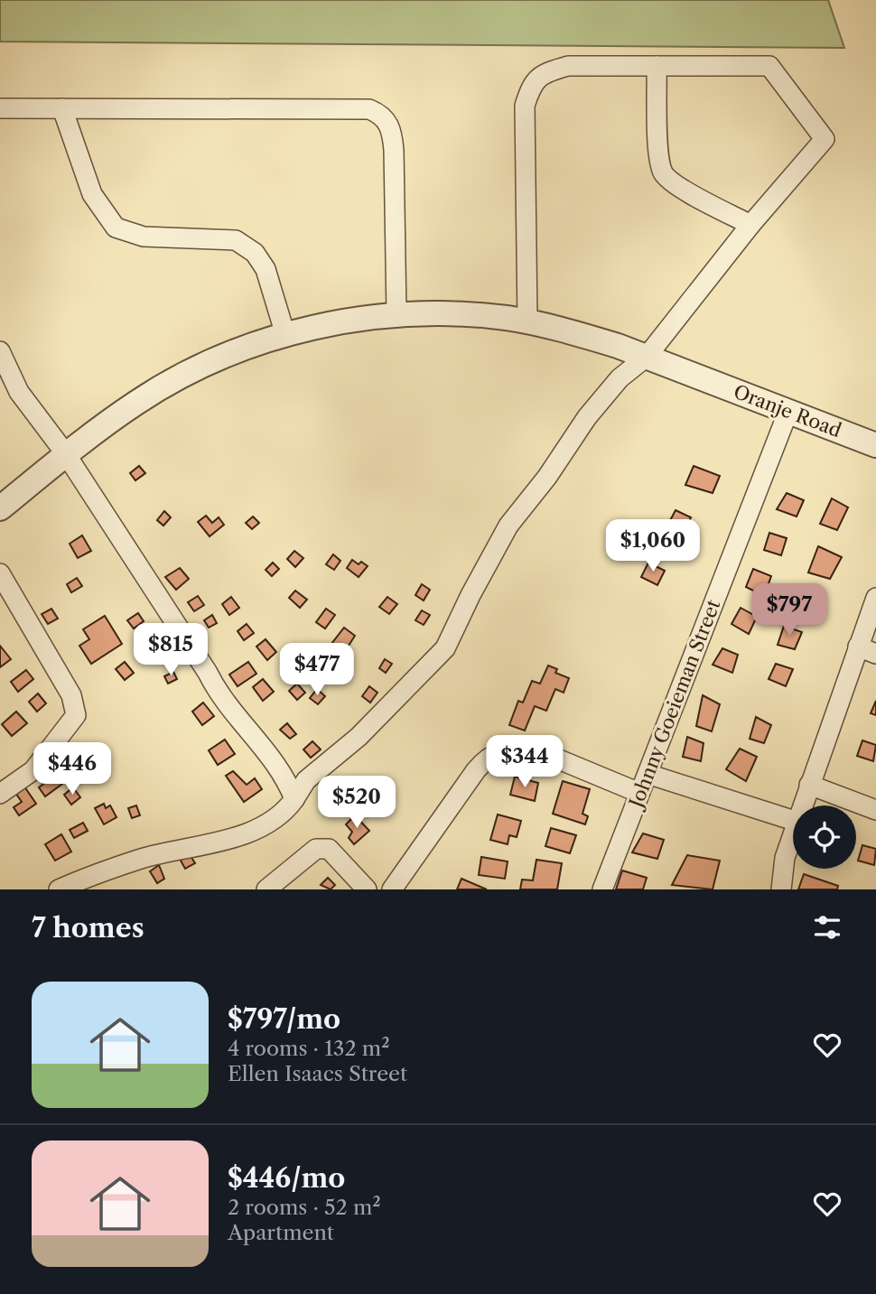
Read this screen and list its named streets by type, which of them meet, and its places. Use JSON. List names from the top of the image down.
{
  "streets": {
    "street": ["Oranje Road", "Johnny Goeieman Street"]
  },
  "crossings": [
    ["Oranje Road", "Johnny Goeieman Street"]
  ],
  "page": {
    "price": [
      "$1,060",
      "$797",
      "$815",
      "$477",
      "$344",
      "$446",
      "$520"
    ],
    "heading": "7 homes",
    "list": [
      {
        "name": "$797/mo",
        "note": "4 rooms · 132 m² · Ellen Isaacs Street"
      },
      {
        "name": "$446/mo",
        "note": "2 rooms · 52 m² · Apartment"
      }
    ]
  }
}
